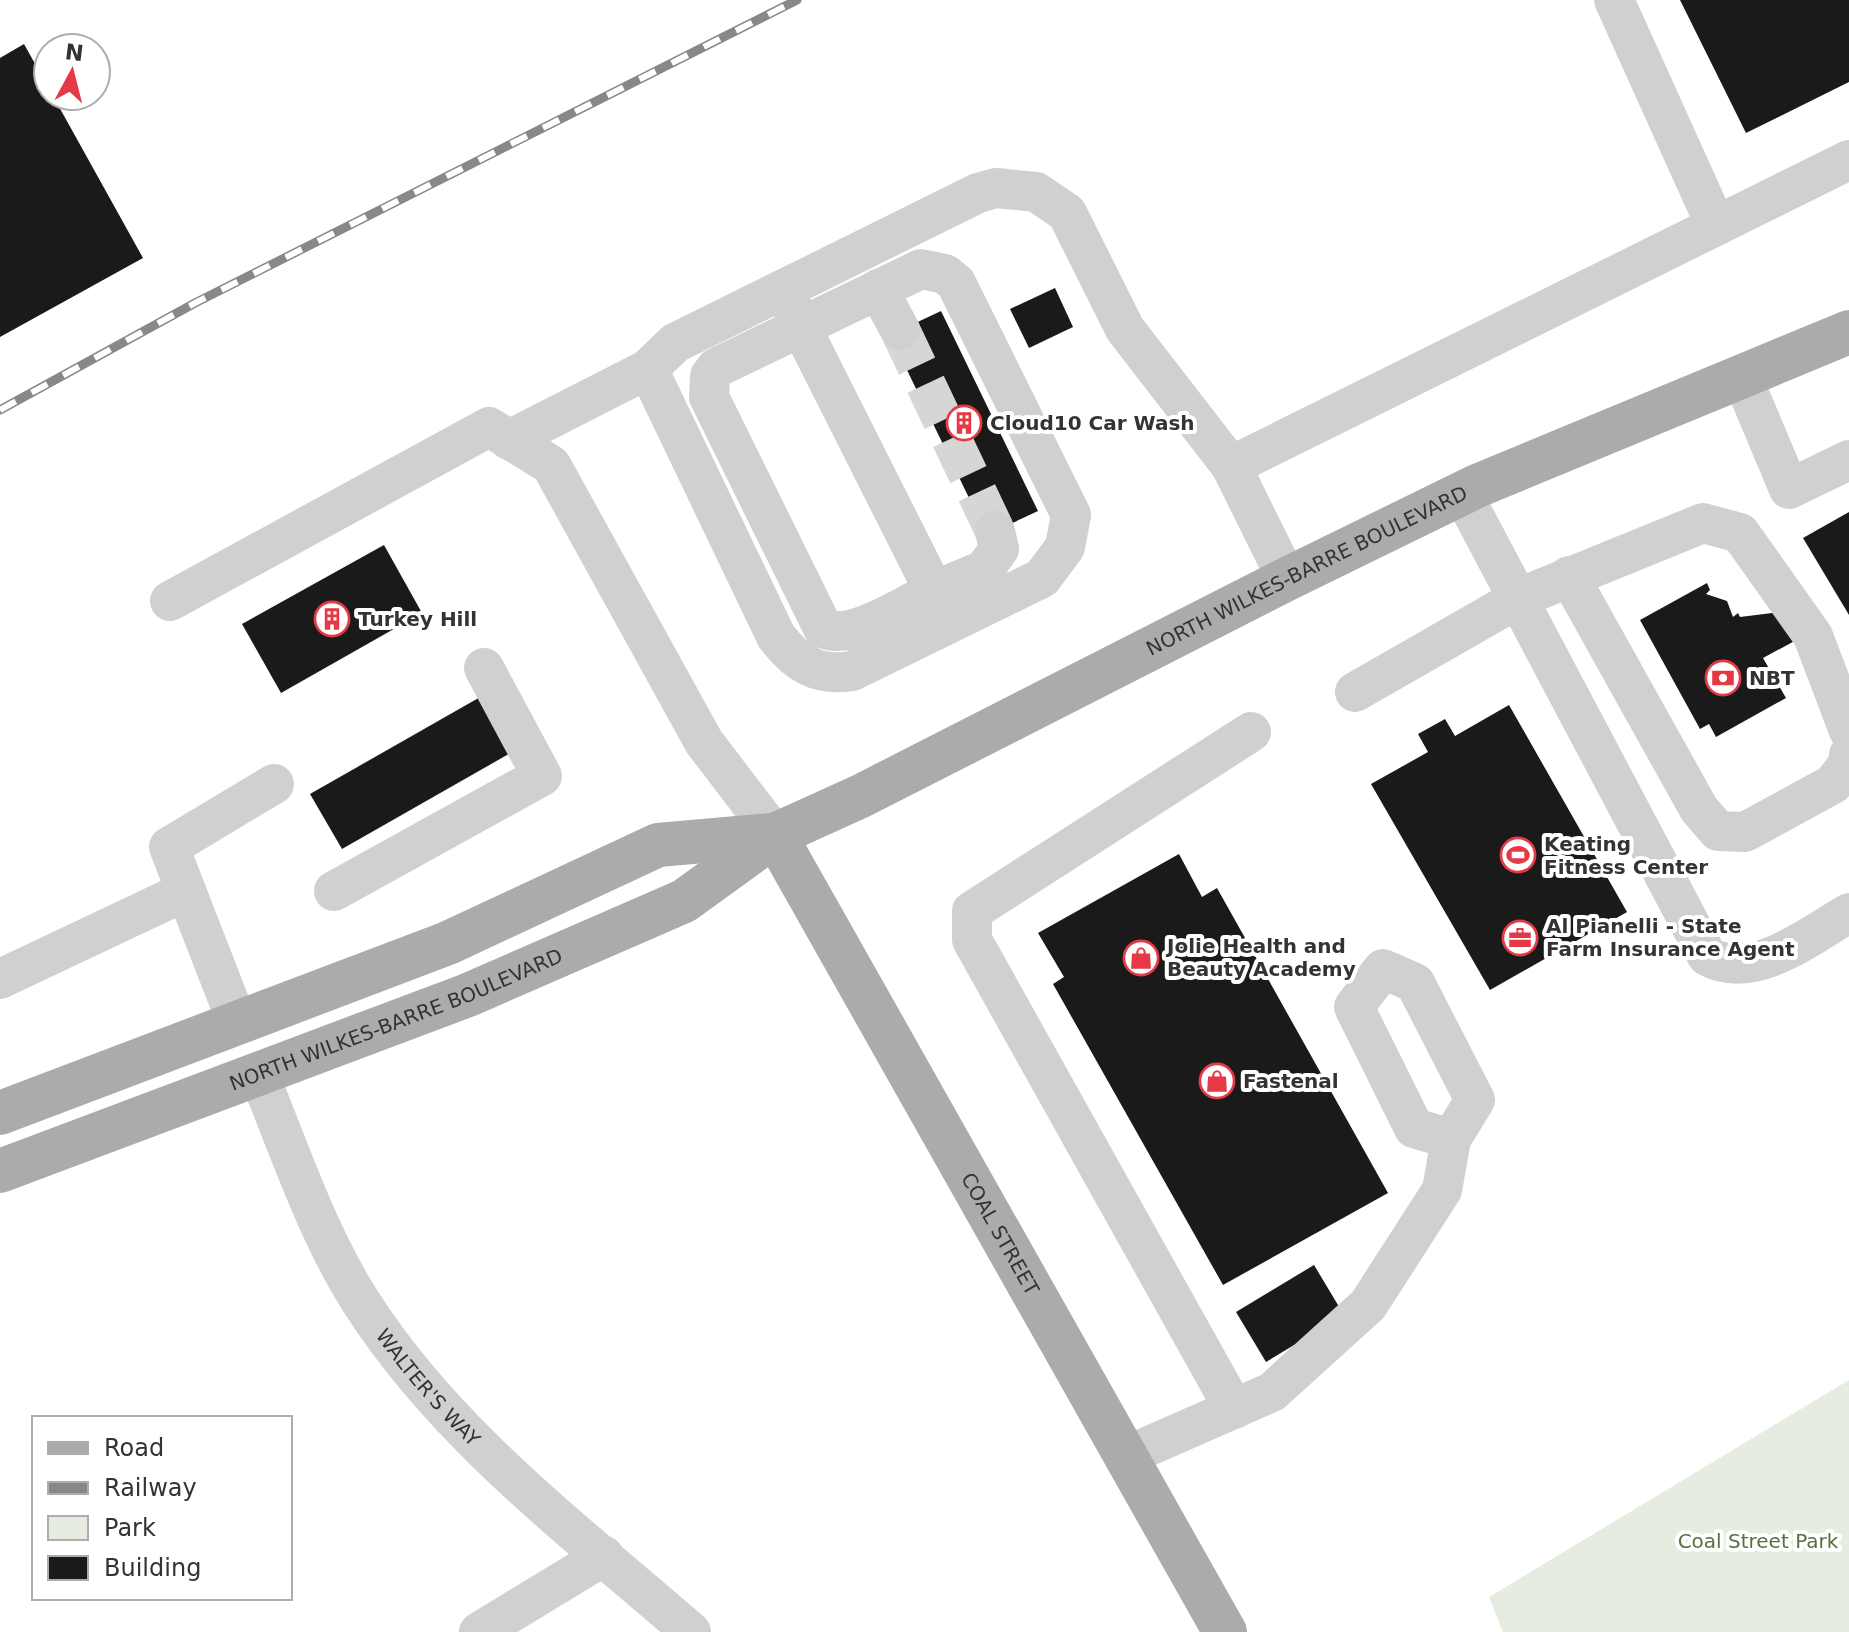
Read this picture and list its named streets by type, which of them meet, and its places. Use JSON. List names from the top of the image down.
{
  "streets": {
    "main road": ["NORTH WILKES-BARRE BOULEVARD", "COAL STREET"],
    "street": ["WALTER'S WAY"]
  },
  "crossings": [
    ["NORTH WILKES-BARRE BOULEVARD", "COAL STREET"],
    ["NORTH WILKES-BARRE BOULEVARD", "WALTER'S WAY"]
  ],
  "parks": ["Coal Street Park"],
  "places": {
    "building": ["Cloud10 Car Wash", "Turkey Hill"],
    "bank": ["NBT"],
    "sports": ["Keating Fitness Center"],
    "office": ["Al Pianelli - State Farm Insurance Agent"],
    "shop": ["Jolie Health and Beauty Academy", "Fastenal"]
  },
  "legend": [
    "Road",
    "Railway",
    "Park",
    "Building"
  ],
  "north": "top"
}
